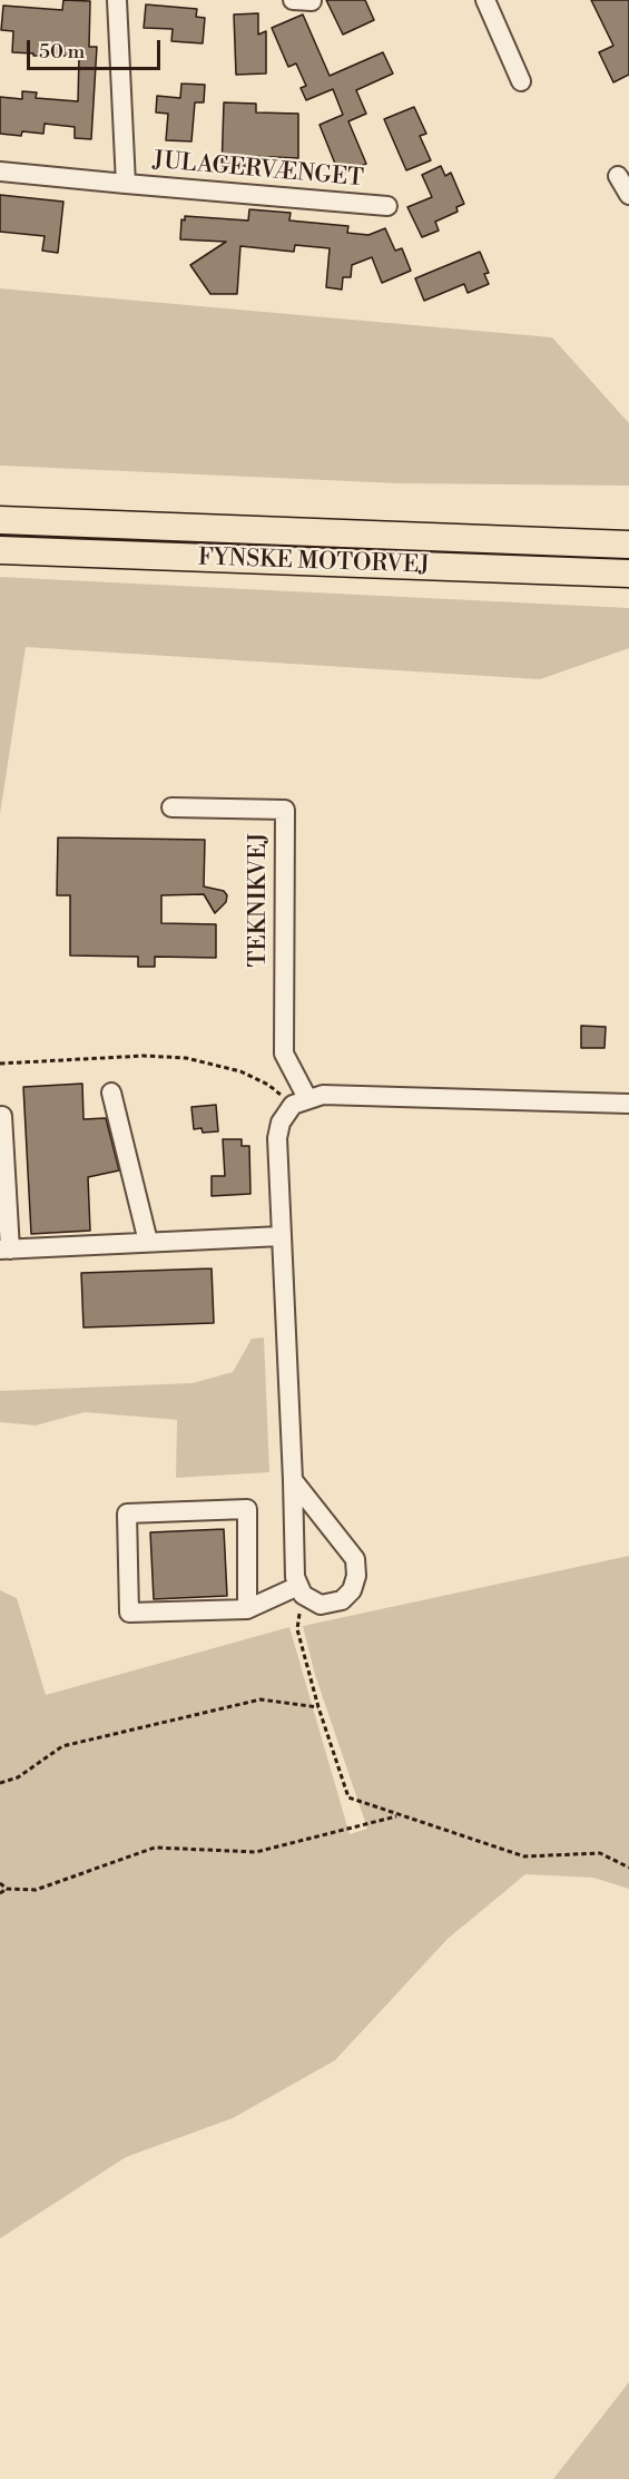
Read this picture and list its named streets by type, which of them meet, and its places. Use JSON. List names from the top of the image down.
{
  "streets": {
    "highway": ["FYNSKE MOTORVEJ"],
    "street": ["JULAGERVÆNGET", "TEKNIKVEJ"]
  },
  "scale_bar": "50 m"
}
